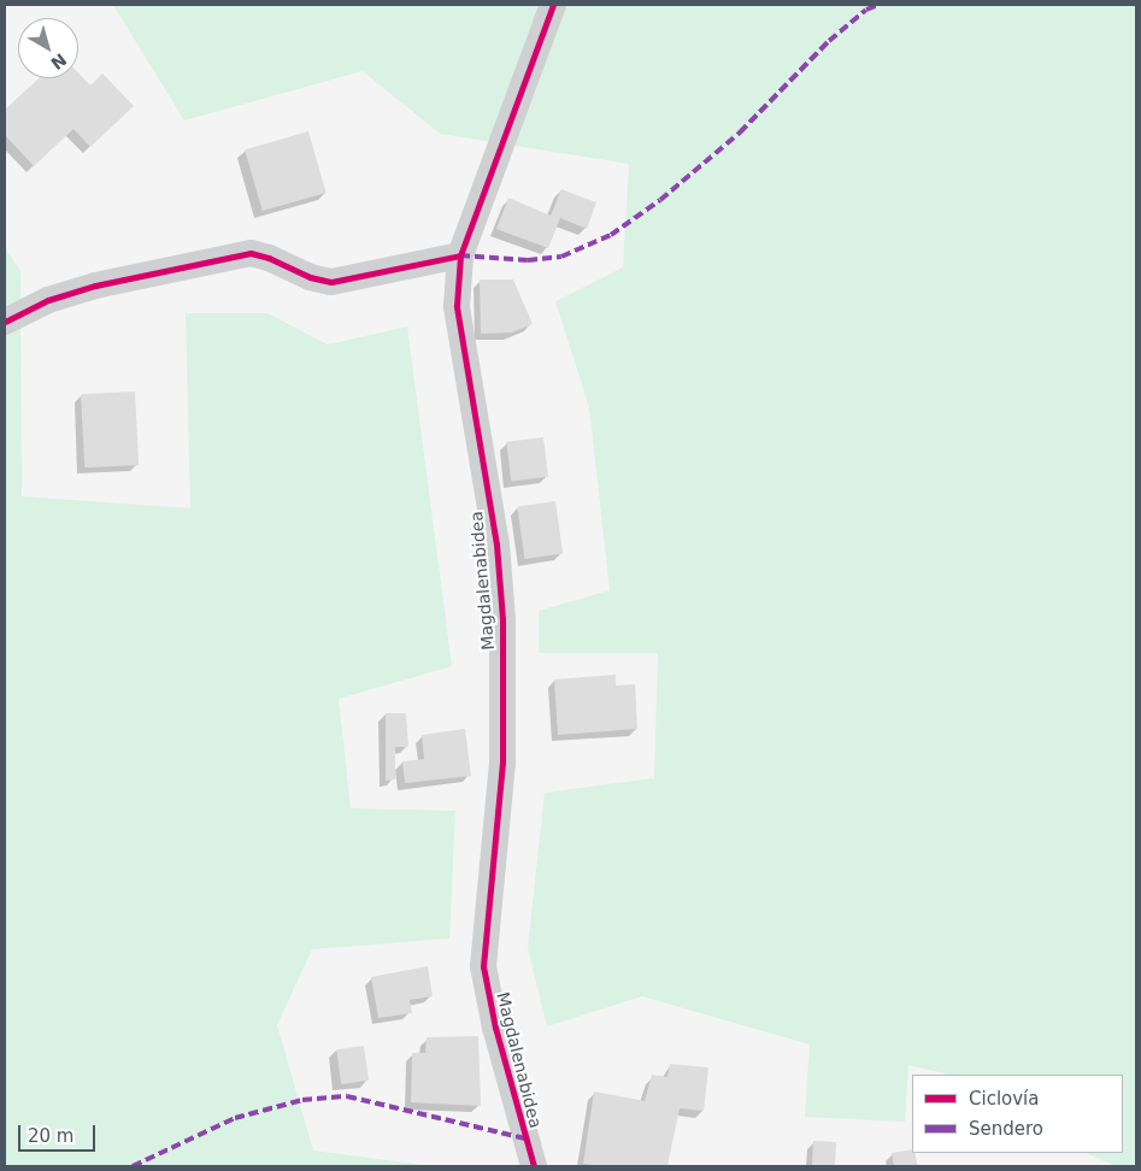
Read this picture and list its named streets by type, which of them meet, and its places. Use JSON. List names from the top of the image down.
{
  "streets": {
    "street": ["Magdalenabidea"]
  },
  "legend": ["Ciclovía", "Sendero"],
  "scale_bar": "20 m",
  "north": "bottom right"
}
